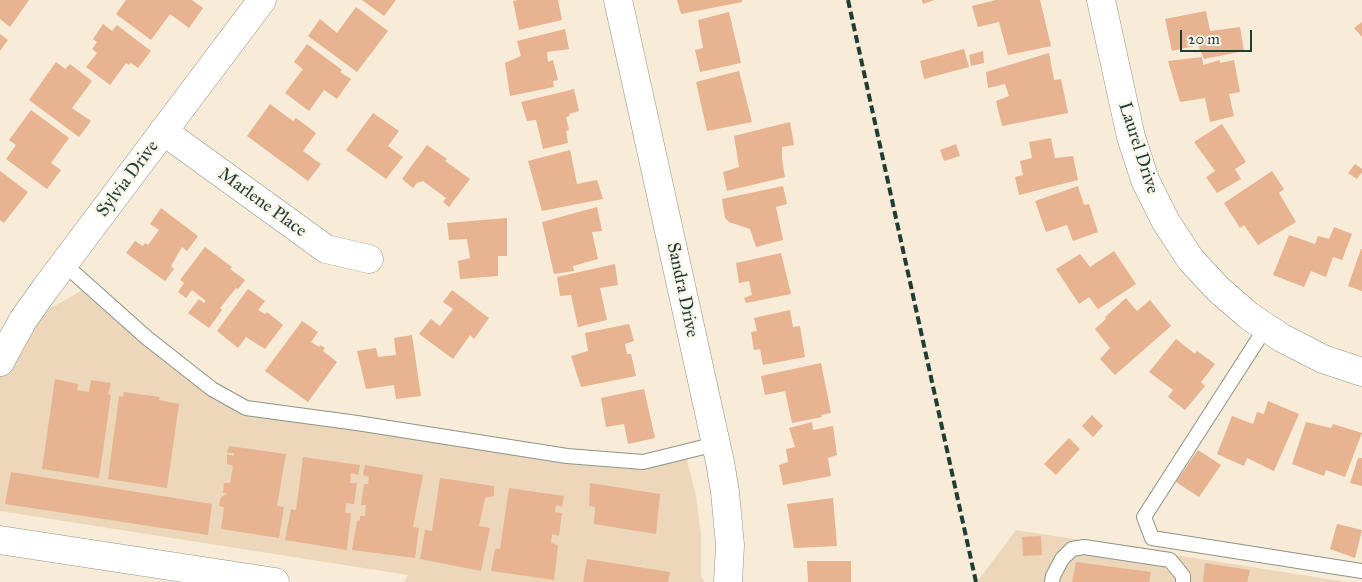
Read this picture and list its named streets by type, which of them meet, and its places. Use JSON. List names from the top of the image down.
{
  "streets": {
    "street": [
      "Laurel Drive",
      "Sylvia Drive",
      "Marlene Place",
      "Sandra Drive"
    ]
  },
  "crossings": [
    ["Sylvia Drive", "Marlene Place"]
  ],
  "scale_bar": "20 m"
}
